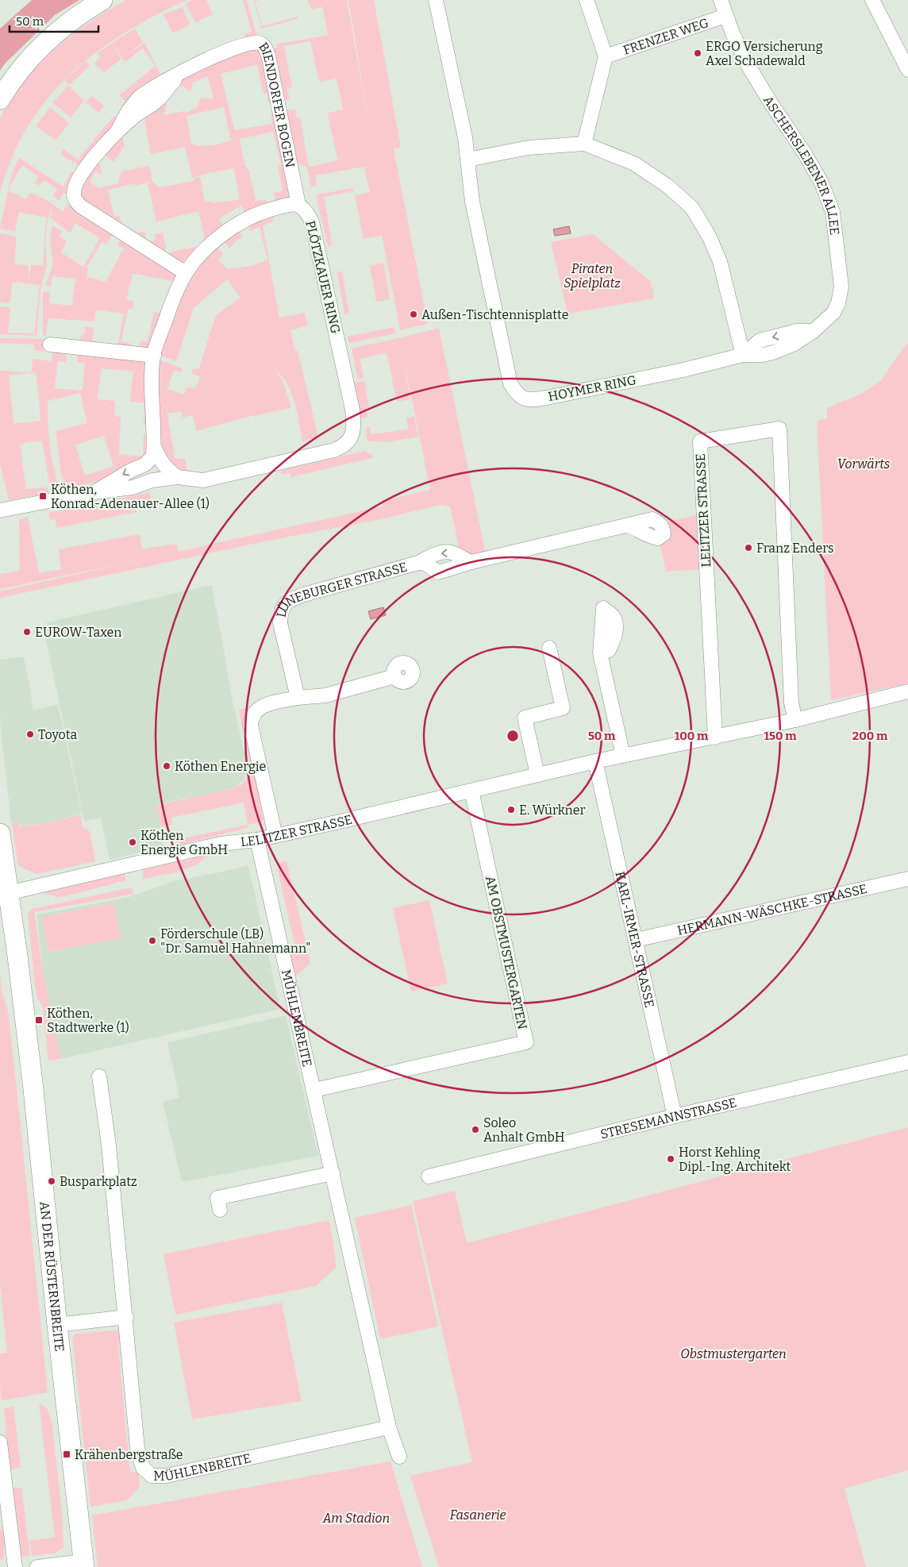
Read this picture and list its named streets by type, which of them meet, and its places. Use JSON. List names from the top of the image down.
{
  "streets": {
    "main road": ["AN DER RÜSTERNBREITE"],
    "street": [
      "FRENZER WEG",
      "BIENDORFER BOGEN",
      "ASCHERSLEBENER ALLEE",
      "PLÖTZKAUER RING",
      "HOYMER RING",
      "LELITZER STRASSE",
      "LÜNEBURGER STRASSE",
      "HERMANN-WÄSCHKE-STRASSE",
      "KARL-IRMER-STRASSE",
      "AM OBSTMUSTERGARTEN",
      "MÜHLENBREITE",
      "STRESEMANNSTRASSE"
    ]
  },
  "crossings": [
    ["FRENZER WEG", "ASCHERSLEBENER ALLEE"],
    ["BIENDORFER BOGEN", "PLÖTZKAUER RING"],
    ["ASCHERSLEBENER ALLEE", "HOYMER RING"],
    ["LELITZER STRASSE", "KARL-IRMER-STRASSE"],
    ["LELITZER STRASSE", "AM OBSTMUSTERGARTEN"],
    ["LELITZER STRASSE", "MÜHLENBREITE"],
    ["LELITZER STRASSE", "AN DER RÜSTERNBREITE"],
    ["HERMANN-WÄSCHKE-STRASSE", "KARL-IRMER-STRASSE"],
    ["KARL-IRMER-STRASSE", "STRESEMANNSTRASSE"],
    ["AM OBSTMUSTERGARTEN", "MÜHLENBREITE"]
  ],
  "parks": [
    "Piraten Spielplatz",
    "Vorwärts",
    "Obstmustergarten",
    "Fasanerie",
    "Am Stadion"
  ],
  "places": {
    "other": [
      "ERGO Versicherung Axel Schadewald",
      "Außen-Tischtennisplatte",
      "Franz Enders",
      "EUROW-Taxen",
      "Toyota",
      "Köthen Energie",
      "E. Würkner",
      "Köthen Energie GmbH",
      "Förderschule (LB) \"Dr. Samuel Hahnemann\"",
      "Soleo Anhalt GmbH",
      "Horst Kehling Dipl.-Ing. Architekt",
      "Busparkplatz"
    ],
    "transit": ["Köthen, Konrad-Adenauer-Allee (1)", "Köthen, Stadtwerke (1)", "Krähenbergstraße"]
  },
  "scale_bar": "50 m",
  "rings": [
    "50 m",
    "100 m",
    "150 m",
    "200 m"
  ]
}
